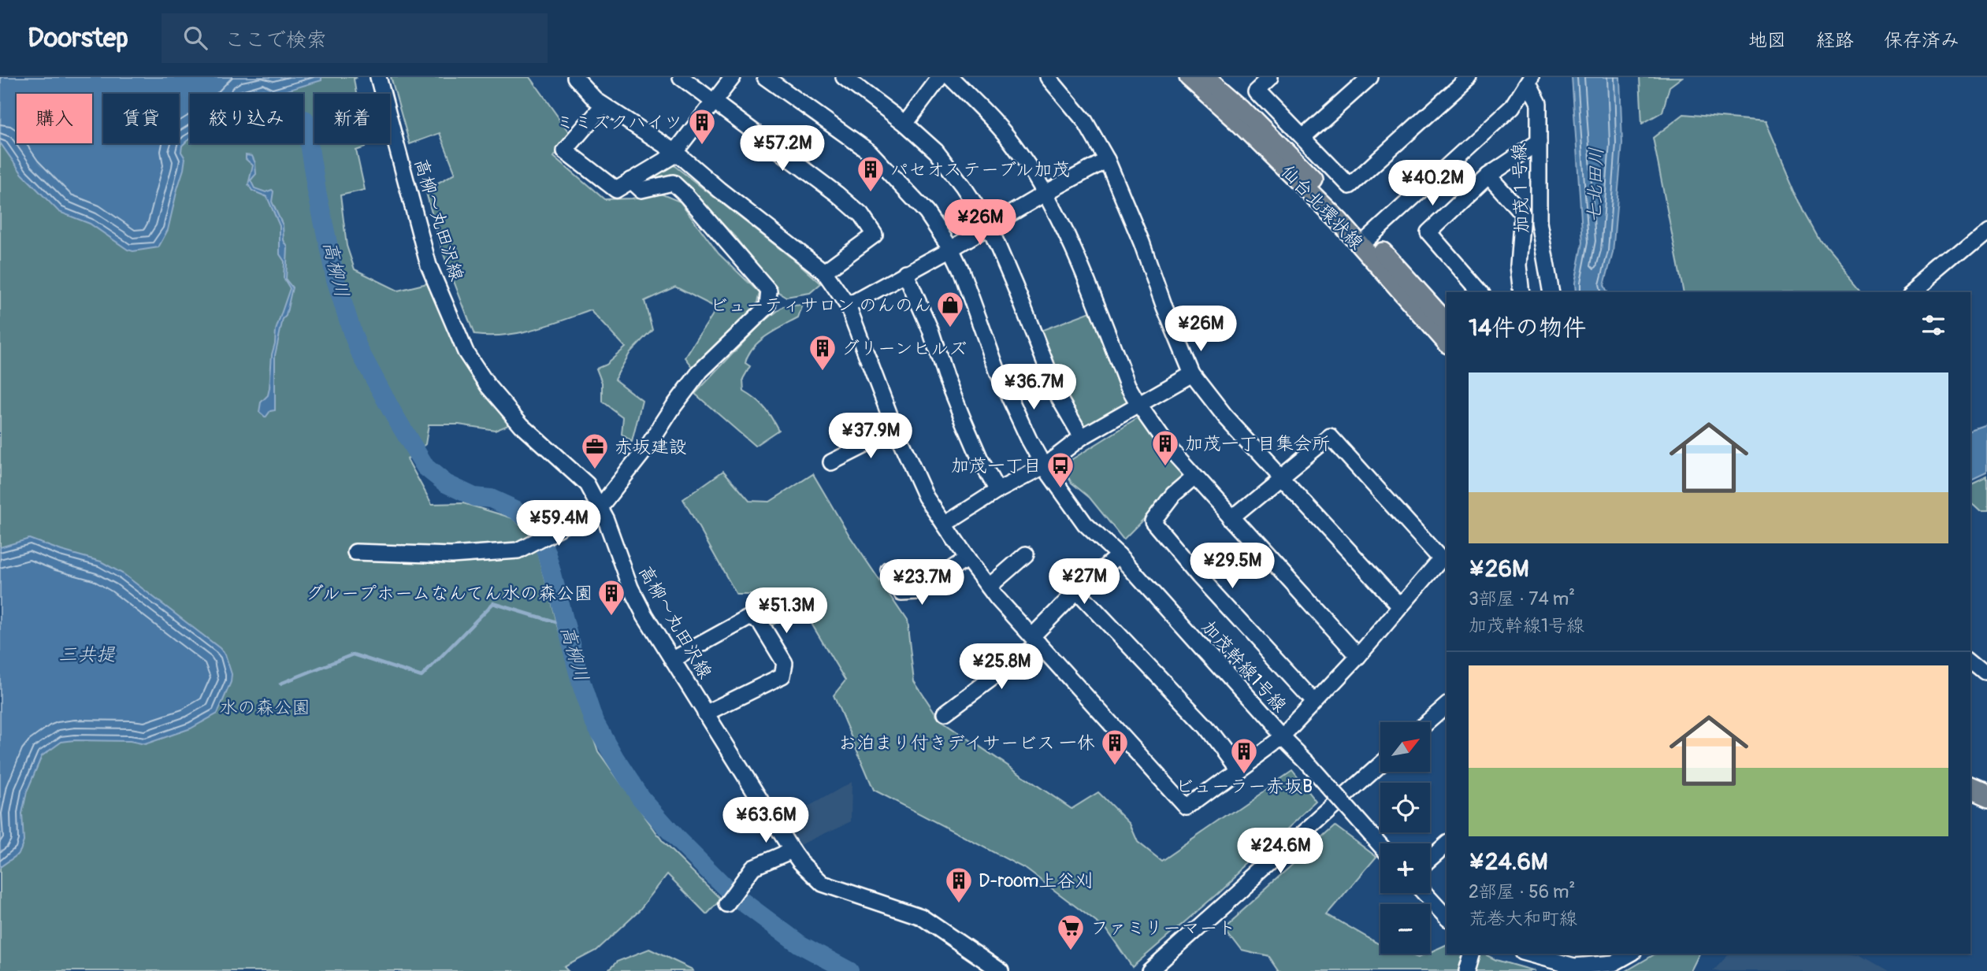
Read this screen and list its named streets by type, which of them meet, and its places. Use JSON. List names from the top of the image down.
{
  "streets": {
    "main road": ["仙台北環状線"],
    "street": ["加茂１号線", "高柳～丸田沢線", "加茂幹線1号線"]
  },
  "water": ["七北田川", "高柳川", "三共提"],
  "parks": ["水の森公園"],
  "places": {
    "building": [
      "ミミズクハイツ",
      "パセオステーブル加茂",
      "グリーンヒルズ",
      "加茂一丁目集会所",
      "グループホームなんてん水の森公園",
      "お泊まり付きデイサービス 一休",
      "ビューラー赤坂B",
      "D-room上谷刈"
    ],
    "shop": ["ビューティサロン のんのん"],
    "office": ["赤坂建設"],
    "bus stop": ["加茂一丁目"],
    "supermarket": ["ファミリーマート"]
  },
  "north": "top right",
  "page": {
    "header": "Doorstep",
    "search": "ここで検索",
    "nav": ["地図", "経路", "保存済み"],
    "chip": [
      "購入",
      "賃貸",
      "絞り込み",
      "新着"
    ],
    "price": [
      "¥57.2M",
      "¥40.2M",
      "¥26M",
      "¥26M",
      "¥36.7M",
      "¥37.9M",
      "¥59.4M",
      "¥29.5M",
      "¥27M",
      "¥23.7M",
      "¥51.3M",
      "¥25.8M",
      "¥63.6M",
      "¥24.6M"
    ],
    "heading": "14件の物件",
    "list": [
      {
        "name": "¥26M",
        "note": "3部屋 · 74 m² · 加茂幹線1号線"
      },
      {
        "name": "¥24.6M",
        "note": "2部屋 · 56 m² · 荒巻大和町線"
      }
    ],
    "map_buttons": ["+", "−"]
  }
}
